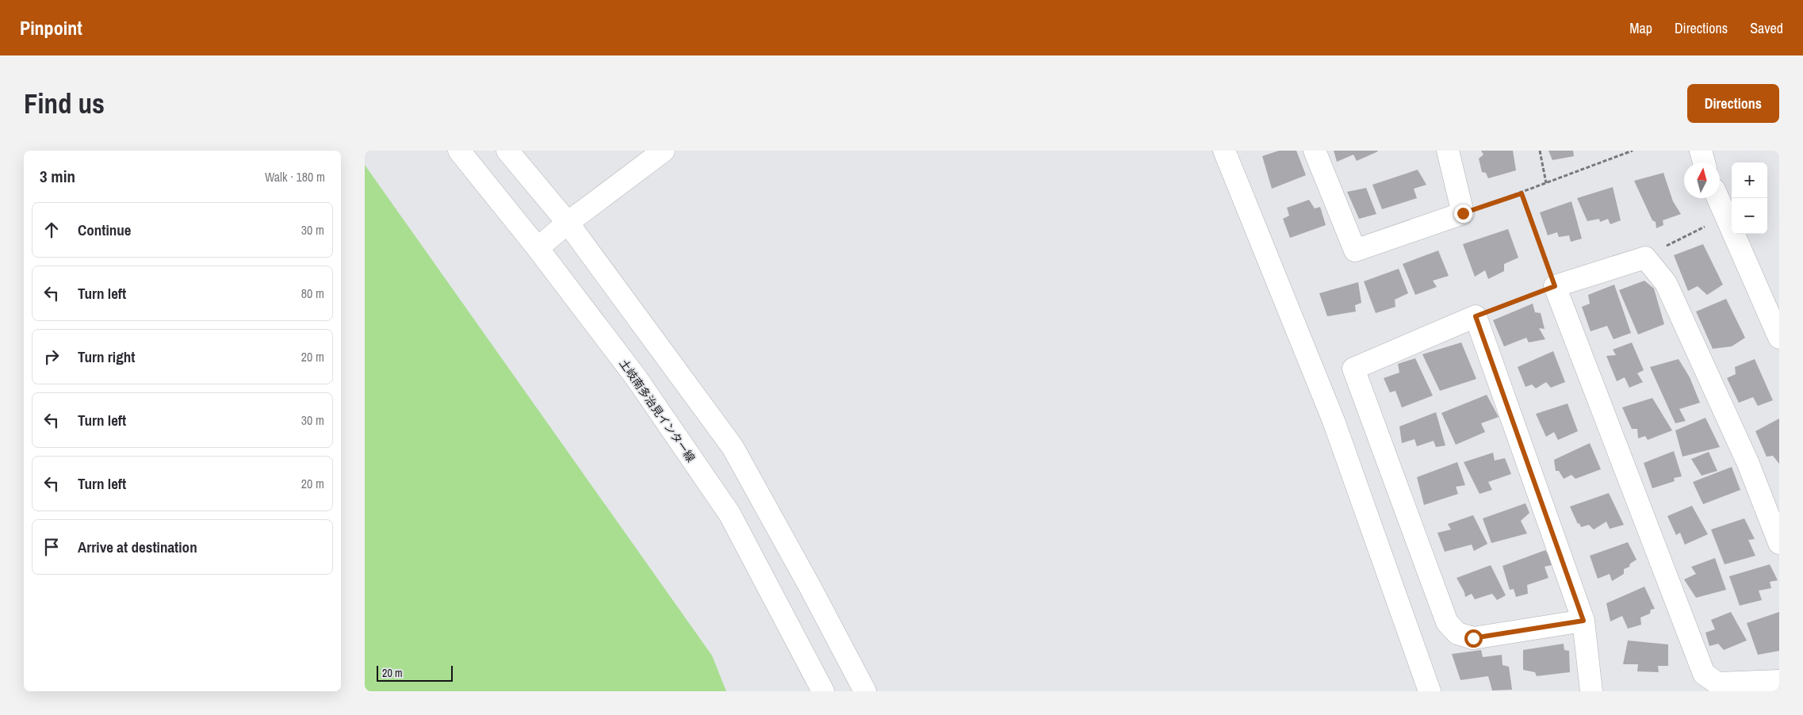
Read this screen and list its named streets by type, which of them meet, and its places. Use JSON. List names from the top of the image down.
{
  "streets": {
    "street": ["土岐南多治見インター線"]
  },
  "scale_bar": "20 m",
  "north": "top",
  "page": {
    "header": "Pinpoint",
    "nav": ["Map", "Directions", "Saved"],
    "buttons": "Directions",
    "title": "Find us",
    "heading": ["3 min", "Walk · 180 m"],
    "map_buttons": ["+", "−"],
    "list": [
      ["Continue", "30 m"],
      ["Turn left", "80 m"],
      ["Turn right", "20 m"],
      ["Turn left", "30 m"],
      ["Turn left", "20 m"],
      "Arrive at destination"
    ],
    "scale": "20 m"
  }
}
